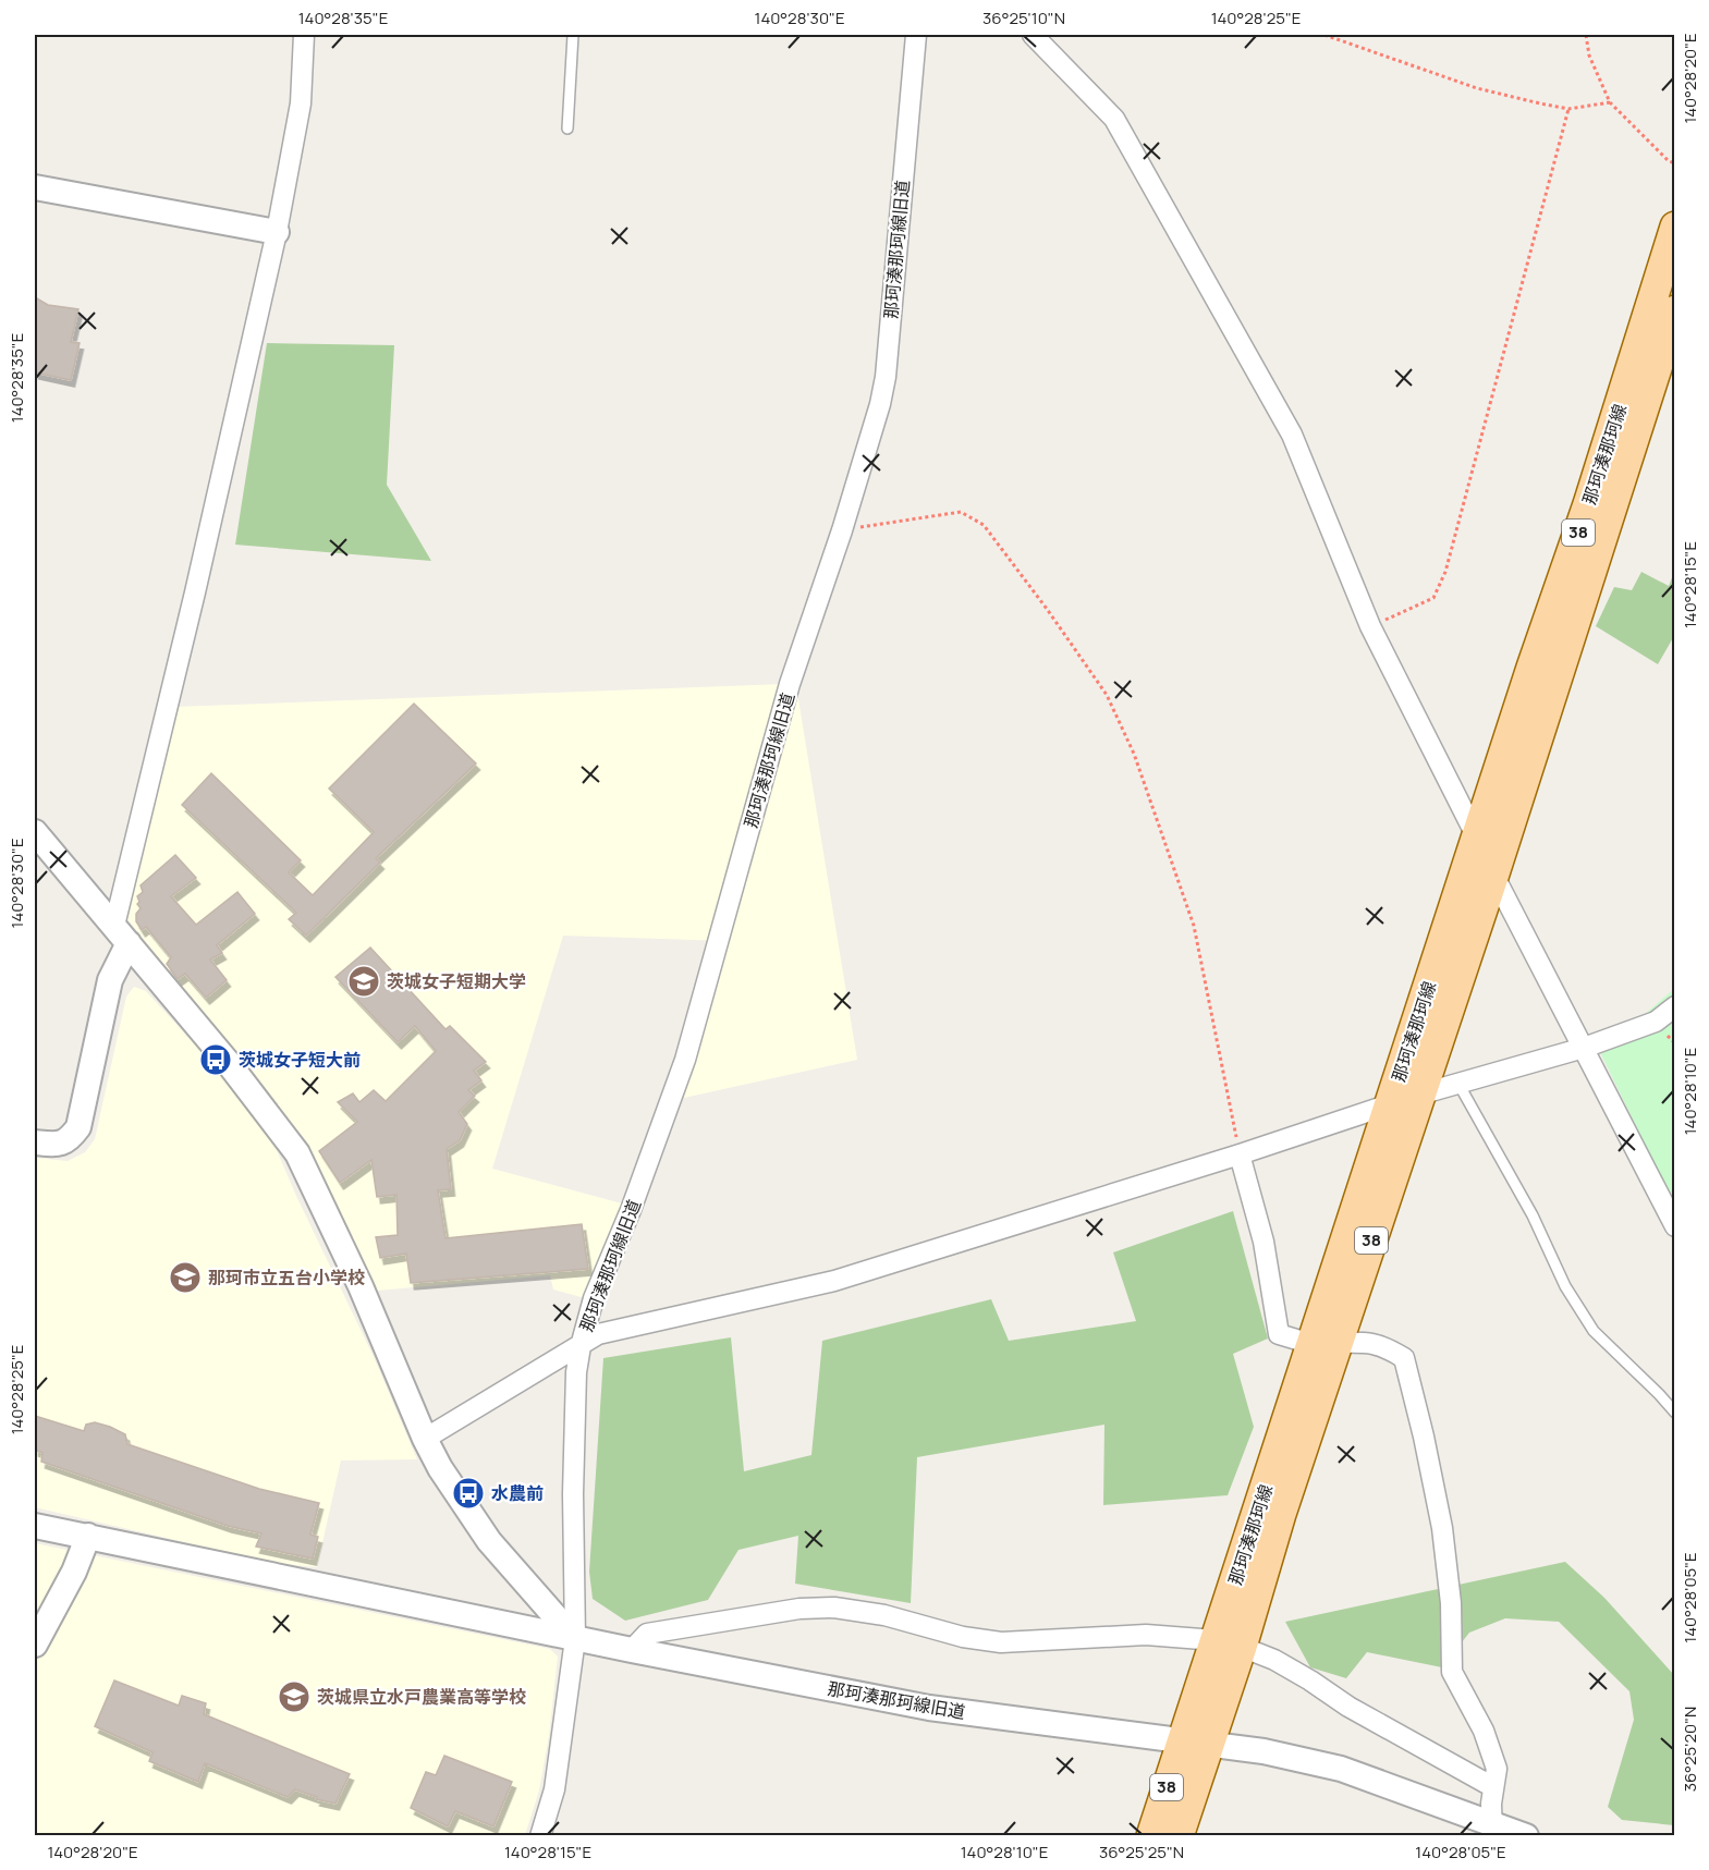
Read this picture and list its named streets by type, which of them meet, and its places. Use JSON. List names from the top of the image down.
{
  "streets": {
    "main road": ["那珂湊那珂線", "38"],
    "street": ["那珂湊那珂線旧道"]
  },
  "crossings": [
    ["那珂湊那珂線旧道", "那珂湊那珂線"]
  ],
  "places": {
    "school or university": ["茨城女子短期大学", "那珂市立五台小学校", "茨城県立水戸農業高等学校"],
    "bus stop": ["茨城女子短大前", "水農前"]
  },
  "coordinates": [
    "140°28'35\"E",
    "140°28'30\"E",
    "36°25'10\"N",
    "140°28'25\"E",
    "140°28'20\"E",
    "140°28'15\"E",
    "140°28'10\"E",
    "140°28'05\"E",
    "36°25'20\"N",
    "36°25'25\"N"
  ]
}
